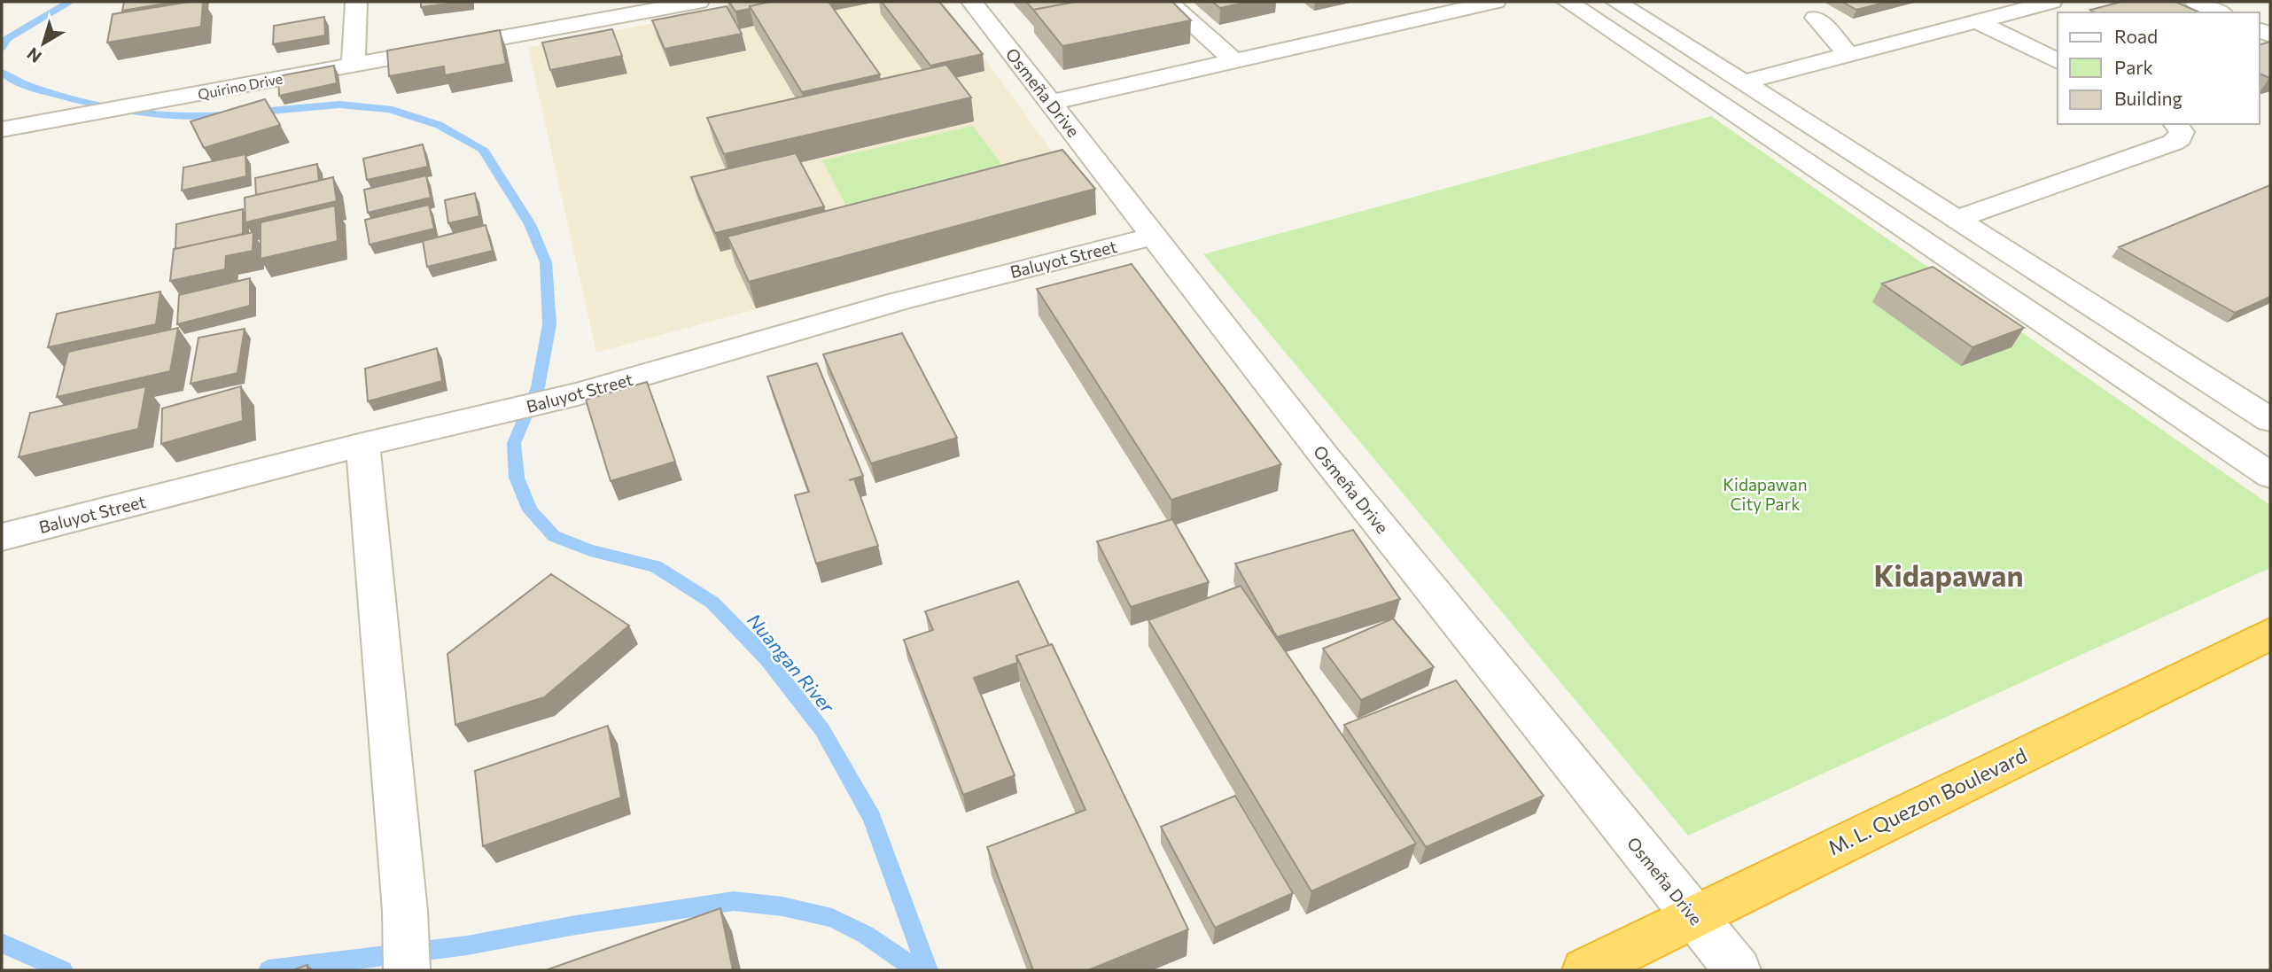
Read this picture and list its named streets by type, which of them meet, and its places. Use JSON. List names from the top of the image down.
{
  "streets": {
    "highway": ["M. L. Quezon Boulevard"],
    "street": ["Quirino Drive", "Osmeña Drive", "Baluyot Street"]
  },
  "crossings": [
    ["Osmeña Drive", "Baluyot Street"],
    ["Osmeña Drive", "M. L. Quezon Boulevard"]
  ],
  "districts": ["Kidapawan"],
  "water": ["Nuangan River"],
  "parks": ["Kidapawan City Park"],
  "legend": ["Road", "Park", "Building"],
  "north": "bottom left"
}
